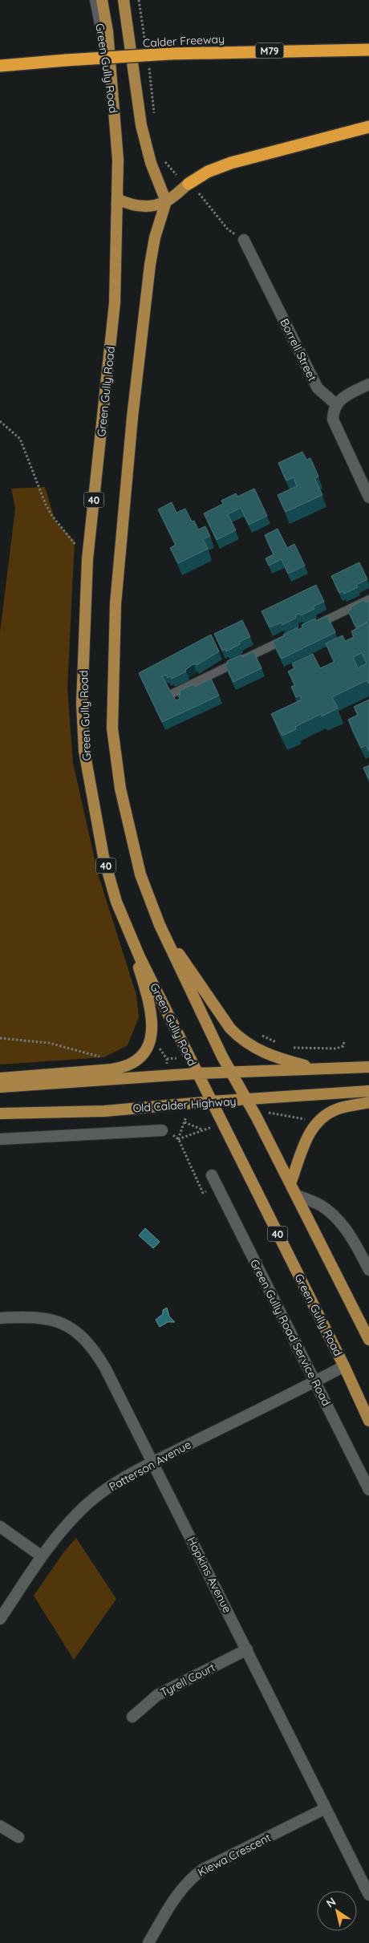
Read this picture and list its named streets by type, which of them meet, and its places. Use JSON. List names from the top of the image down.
{
  "streets": {
    "highway": ["Calder Freeway", "M79"],
    "main road": ["Green Gully Road", "40", "Old Calder Highway"],
    "street": [
      "Borrell Street",
      "Green Gully Road Service Road",
      "Patterson Avenue",
      "Hopkins Avenue",
      "Tyrell Court",
      "Kiewa Crescent"
    ]
  },
  "crossings": [
    ["Green Gully Road", "Old Calder Highway"],
    ["Green Gully Road", "Patterson Avenue"],
    ["Green Gully Road Service Road", "Patterson Avenue"],
    ["Patterson Avenue", "Hopkins Avenue"],
    ["Hopkins Avenue", "Tyrell Court"],
    ["Hopkins Avenue", "Kiewa Crescent"]
  ],
  "north": "top left"
}
